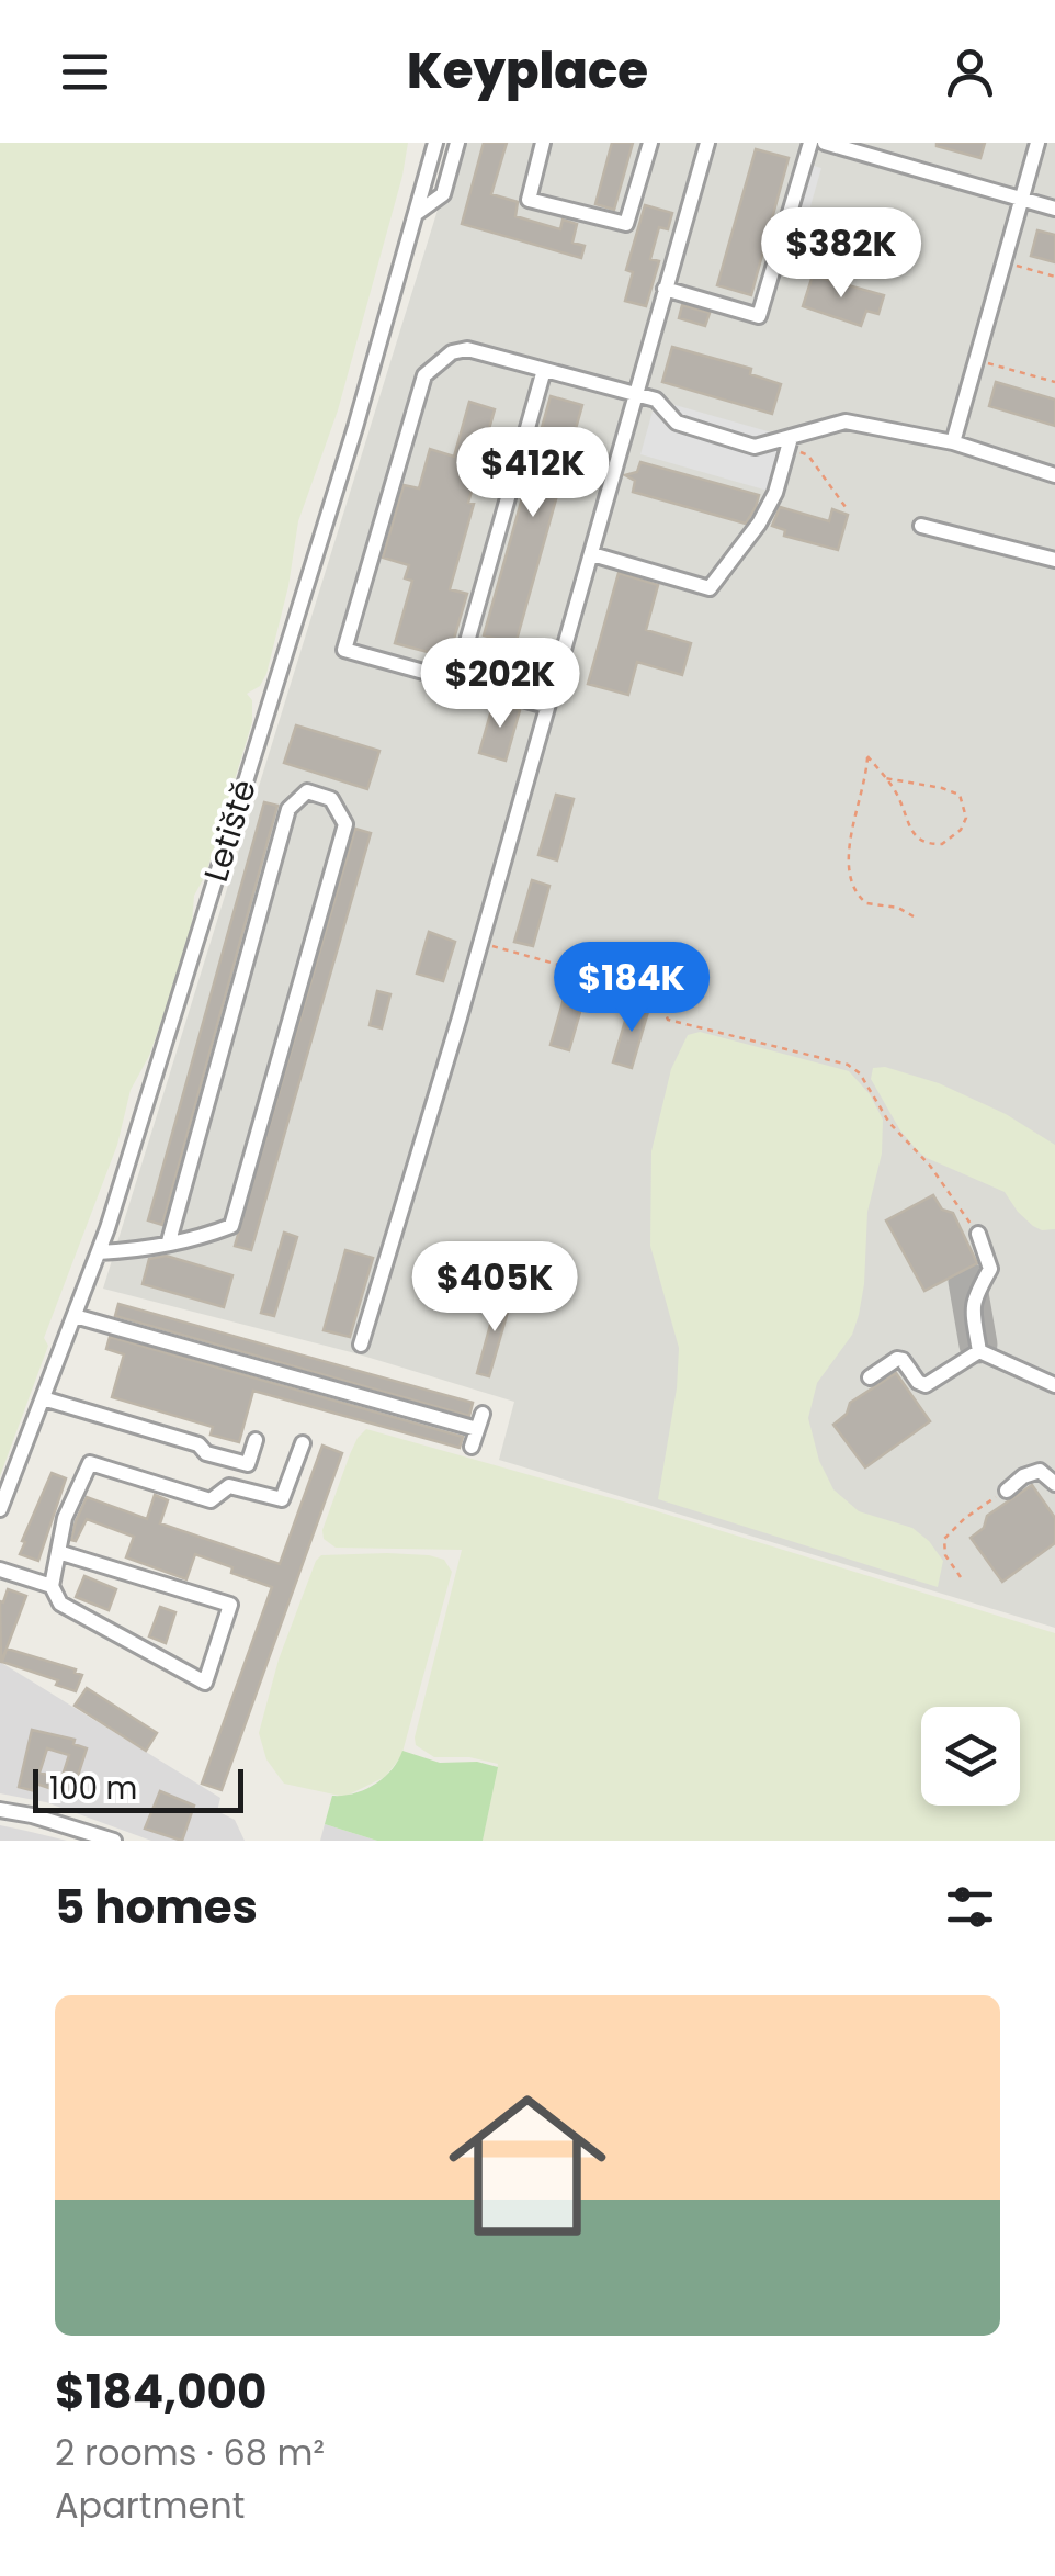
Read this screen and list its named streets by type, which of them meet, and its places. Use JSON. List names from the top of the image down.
{
  "streets": {
    "street": ["Letiště"]
  },
  "scale_bar": "100 m",
  "page": {
    "header": "Keyplace",
    "price": [
      "$382K",
      "$412K",
      "$202K",
      "$184K",
      "$405K"
    ],
    "scale": "100 m",
    "heading": "5 homes",
    "list": [
      {
        "name": "$184,000",
        "note": "2 rooms · 68 m² · Apartment"
      }
    ]
  }
}
